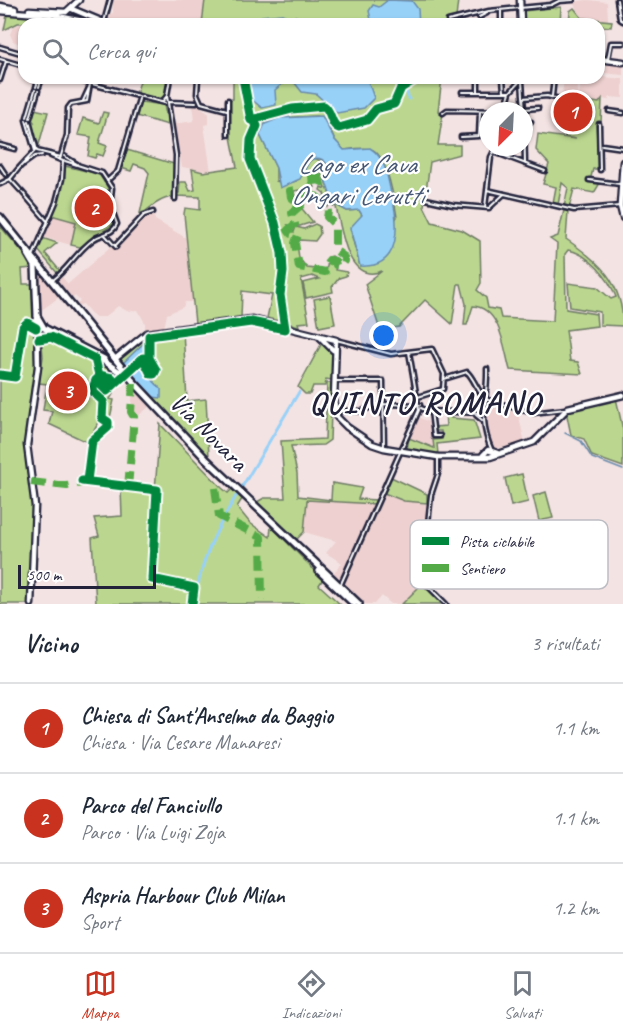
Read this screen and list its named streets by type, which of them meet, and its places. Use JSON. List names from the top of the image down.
{
  "streets": {
    "main road": ["Via Novara"]
  },
  "districts": ["QUINTO ROMANO"],
  "water": ["Lago ex Cava Ongari Cerutti"],
  "legend": ["Pista ciclabile", "Sentiero"],
  "scale_bar": "500 m",
  "north": "bottom left",
  "page": {
    "search": "Cerca qui",
    "pins": ["1", "2", "3"],
    "scale": "500 m",
    "heading": ["Vicino", "3 risultati"],
    "list": [
      {
        "mark": "1",
        "name": "Chiesa di Sant'Anselmo da Baggio",
        "note": "Chiesa · Via Cesare Manaresi",
        "value": "1.1 km"
      },
      {
        "mark": "2",
        "name": "Parco del Fanciullo",
        "note": "Parco · Via Luigi Zoja",
        "value": "1.1 km"
      },
      {
        "mark": "3",
        "name": "Aspria Harbour Club Milan",
        "note": "Sport",
        "value": "1.2 km"
      }
    ],
    "nav": ["Mappa", "Indicazioni", "Salvati"]
  }
}
